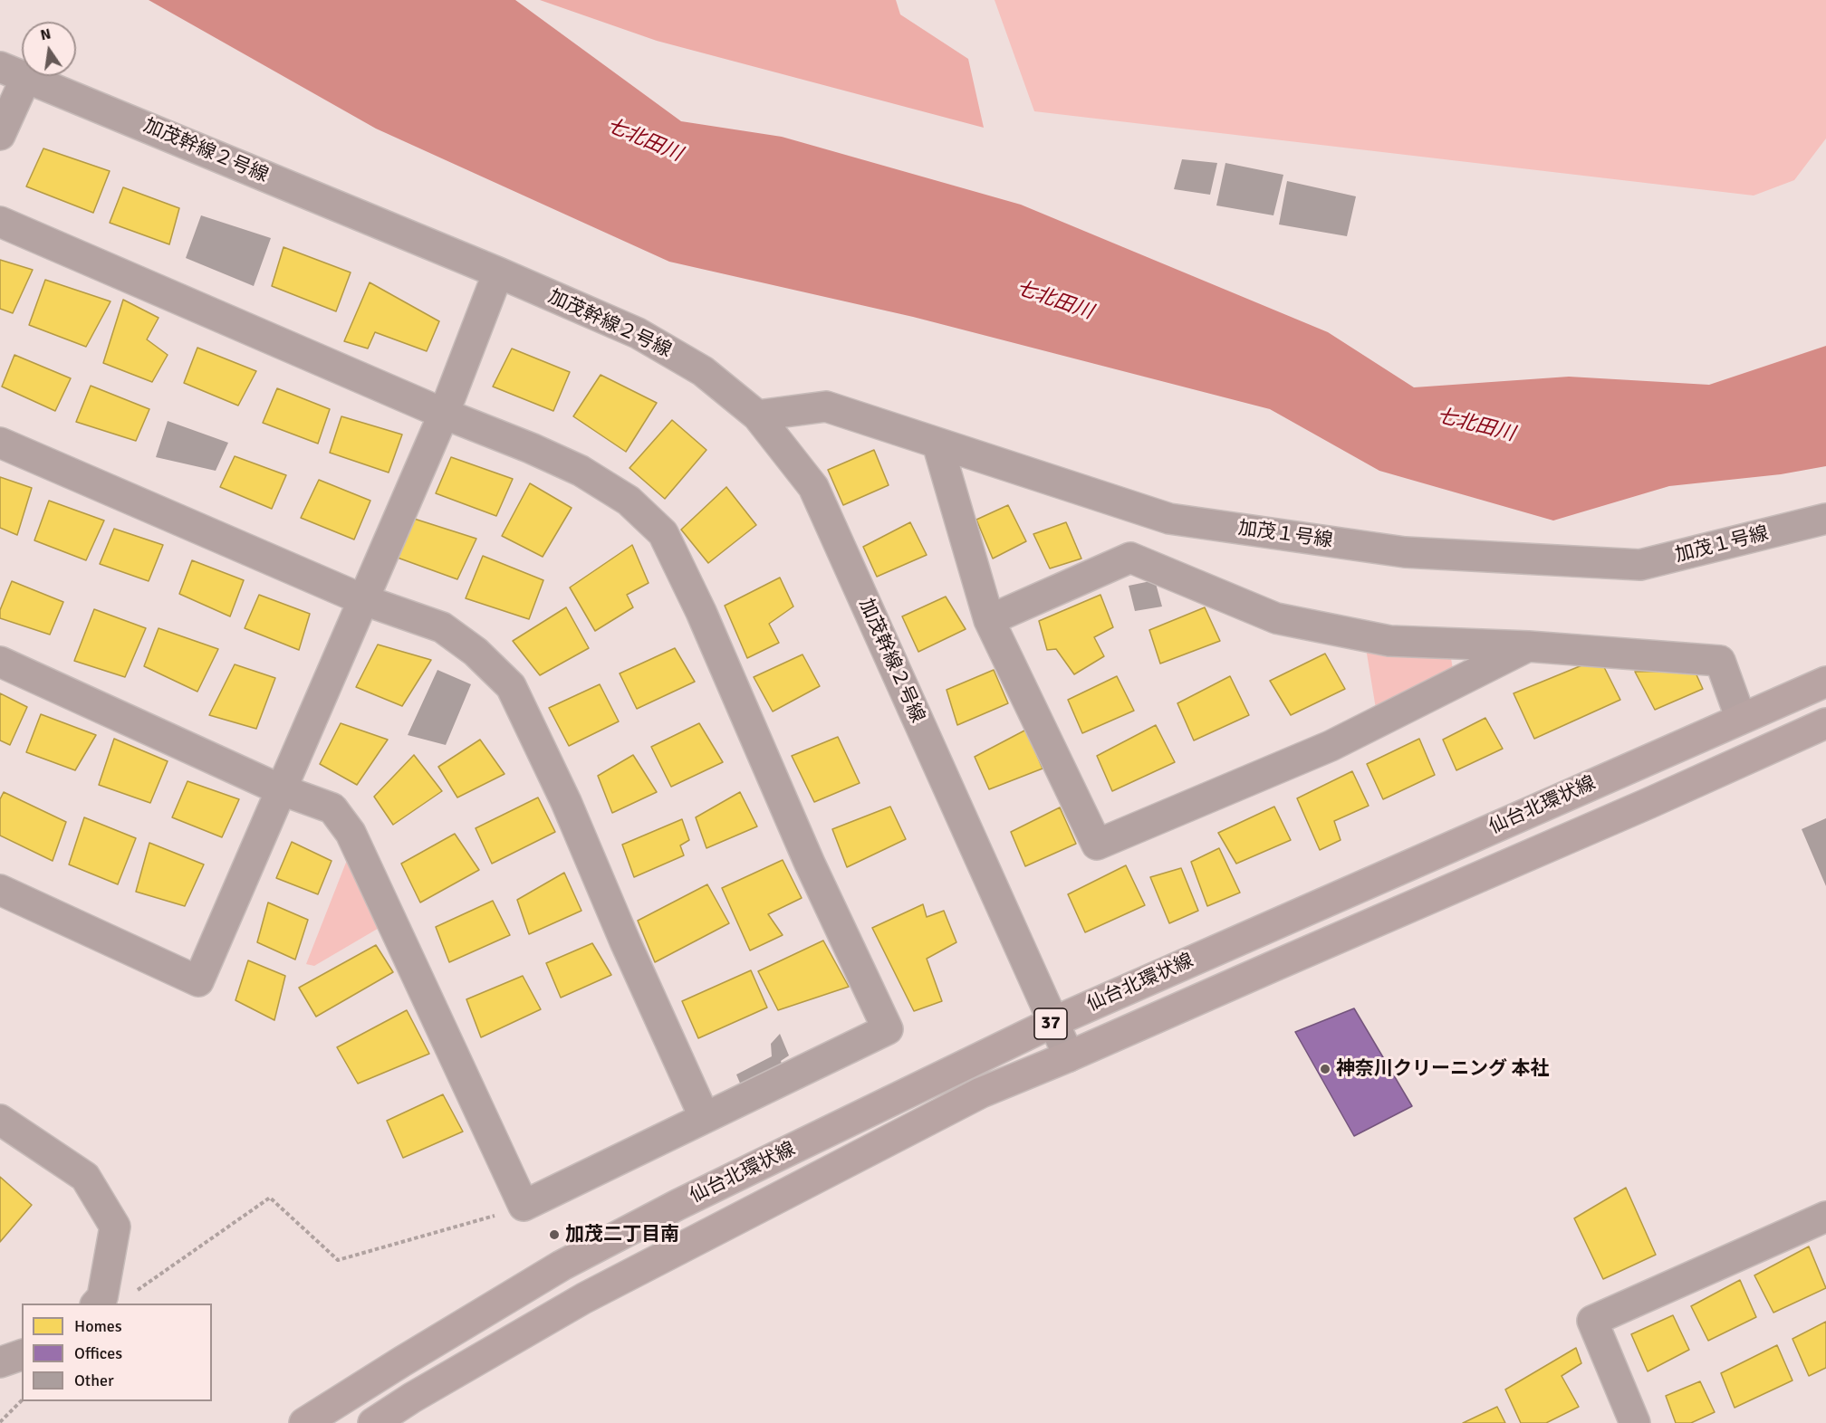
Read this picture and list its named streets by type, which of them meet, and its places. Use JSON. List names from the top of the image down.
{
  "streets": {
    "main road": ["仙台北環状線", "37"],
    "street": ["加茂幹線２号線", "加茂１号線"]
  },
  "crossings": [
    ["加茂幹線２号線", "加茂１号線"],
    ["加茂幹線２号線", "仙台北環状線"]
  ],
  "water": ["七北田川"],
  "places": ["神奈川クリーニング 本社", "加茂二丁目南"],
  "legend": ["Homes", "Offices", "Other"],
  "north": "top"
}
